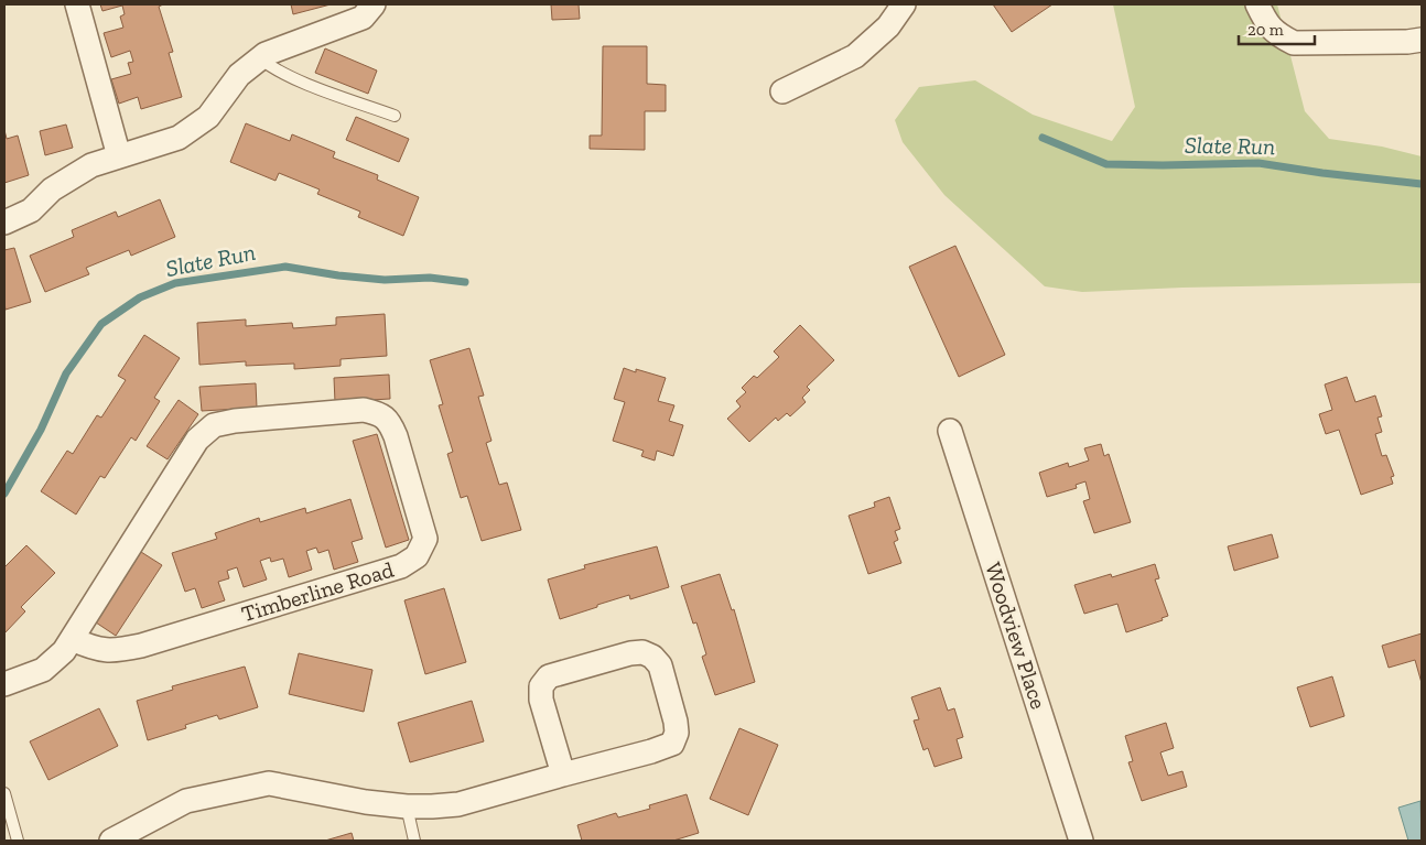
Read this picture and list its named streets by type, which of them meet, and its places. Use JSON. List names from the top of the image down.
{
  "streets": {
    "street": ["Timberline Road", "Woodview Place"]
  },
  "water": ["Slate Run"],
  "scale_bar": "20 m"
}
